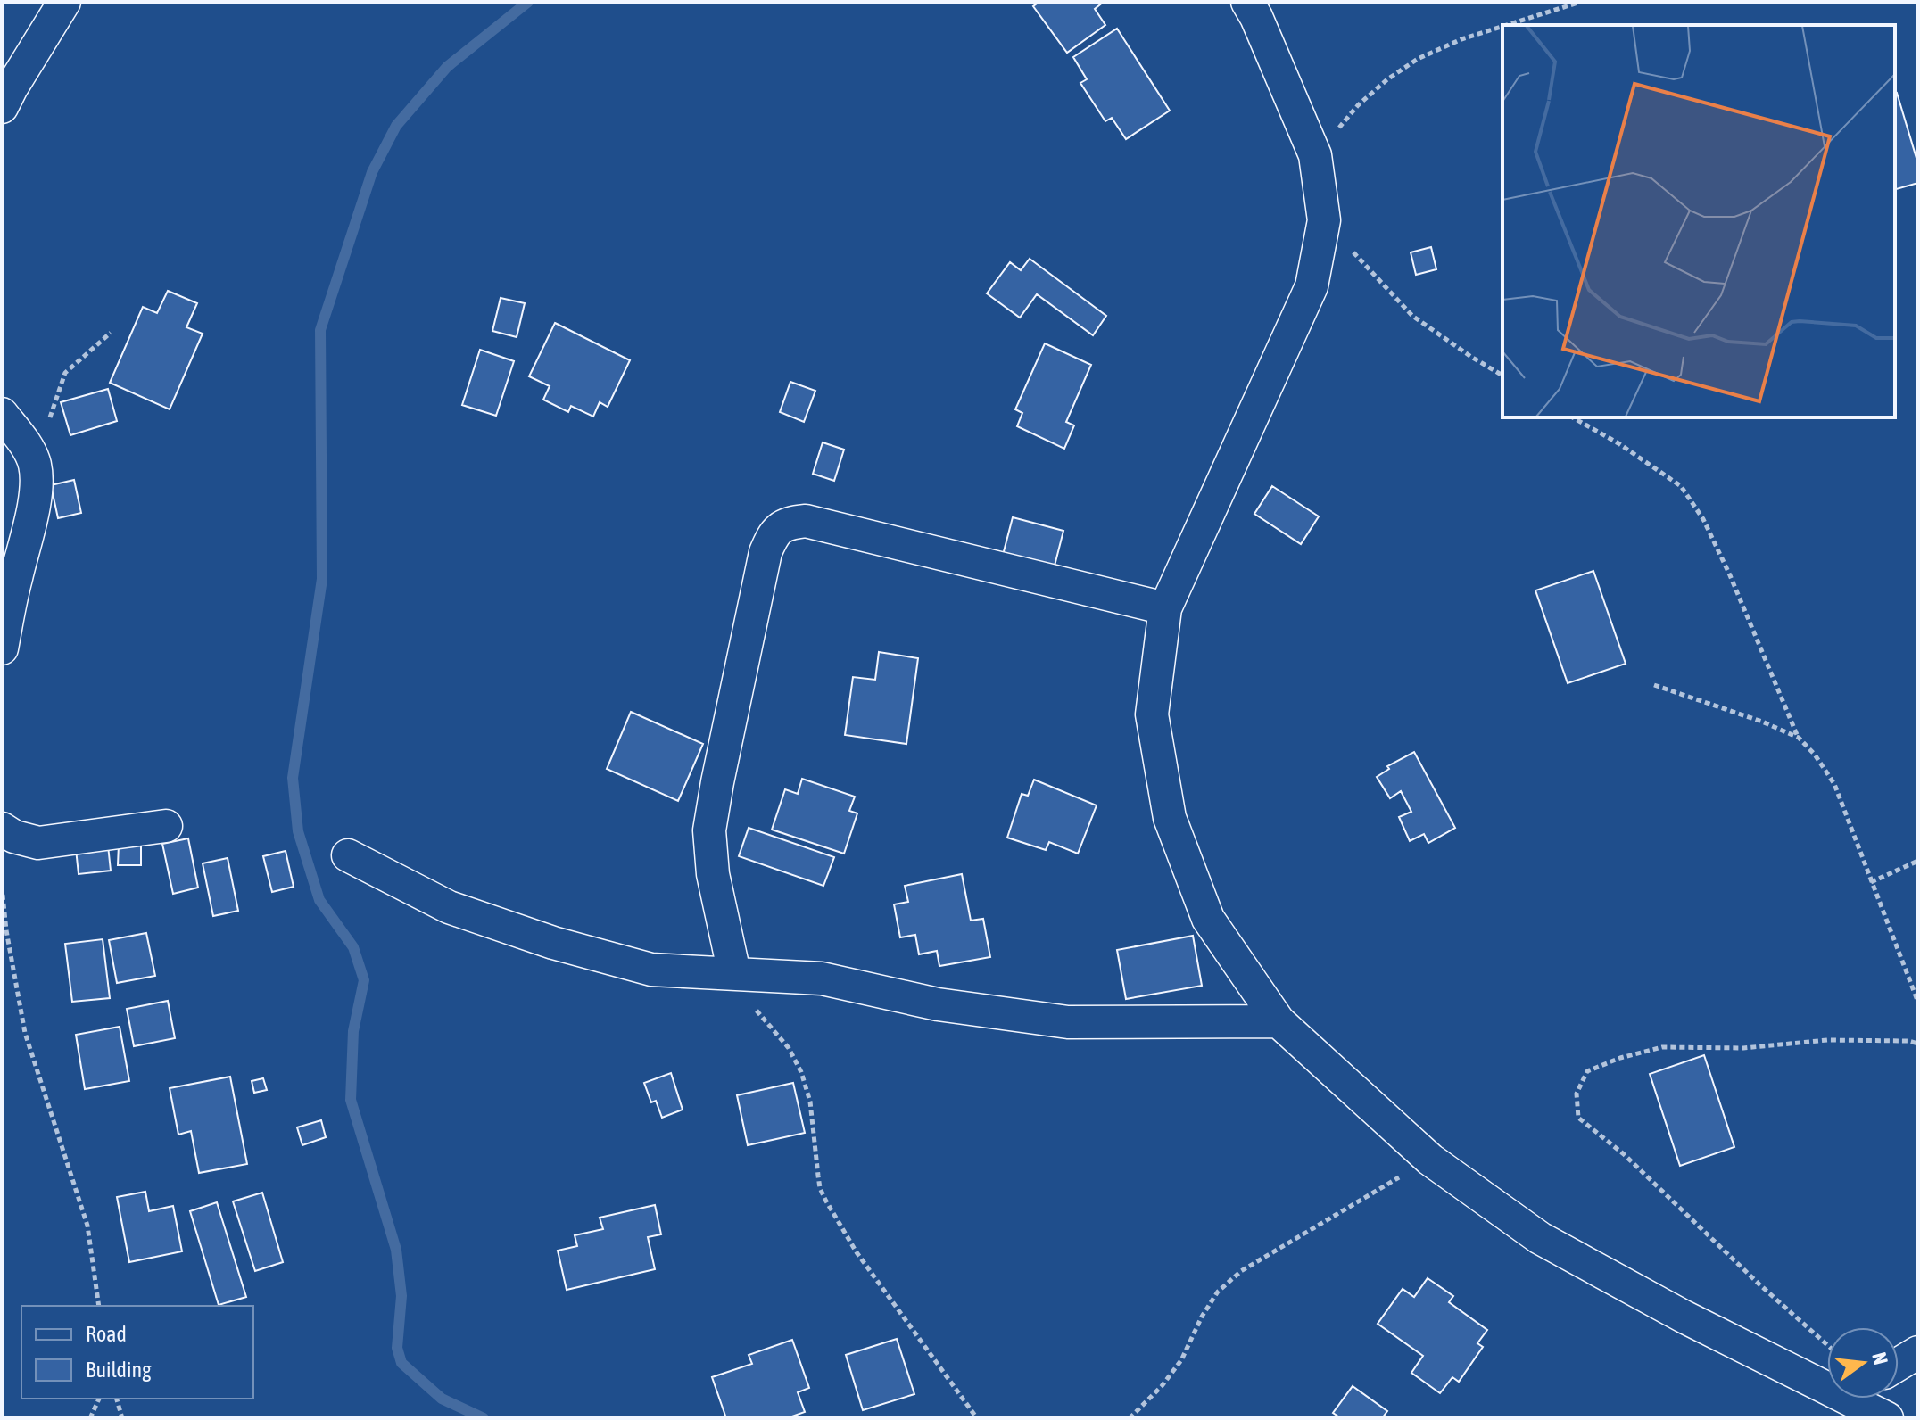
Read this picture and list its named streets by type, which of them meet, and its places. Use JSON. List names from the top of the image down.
{
  "legend": ["Road", "Building"],
  "north": "right"
}
